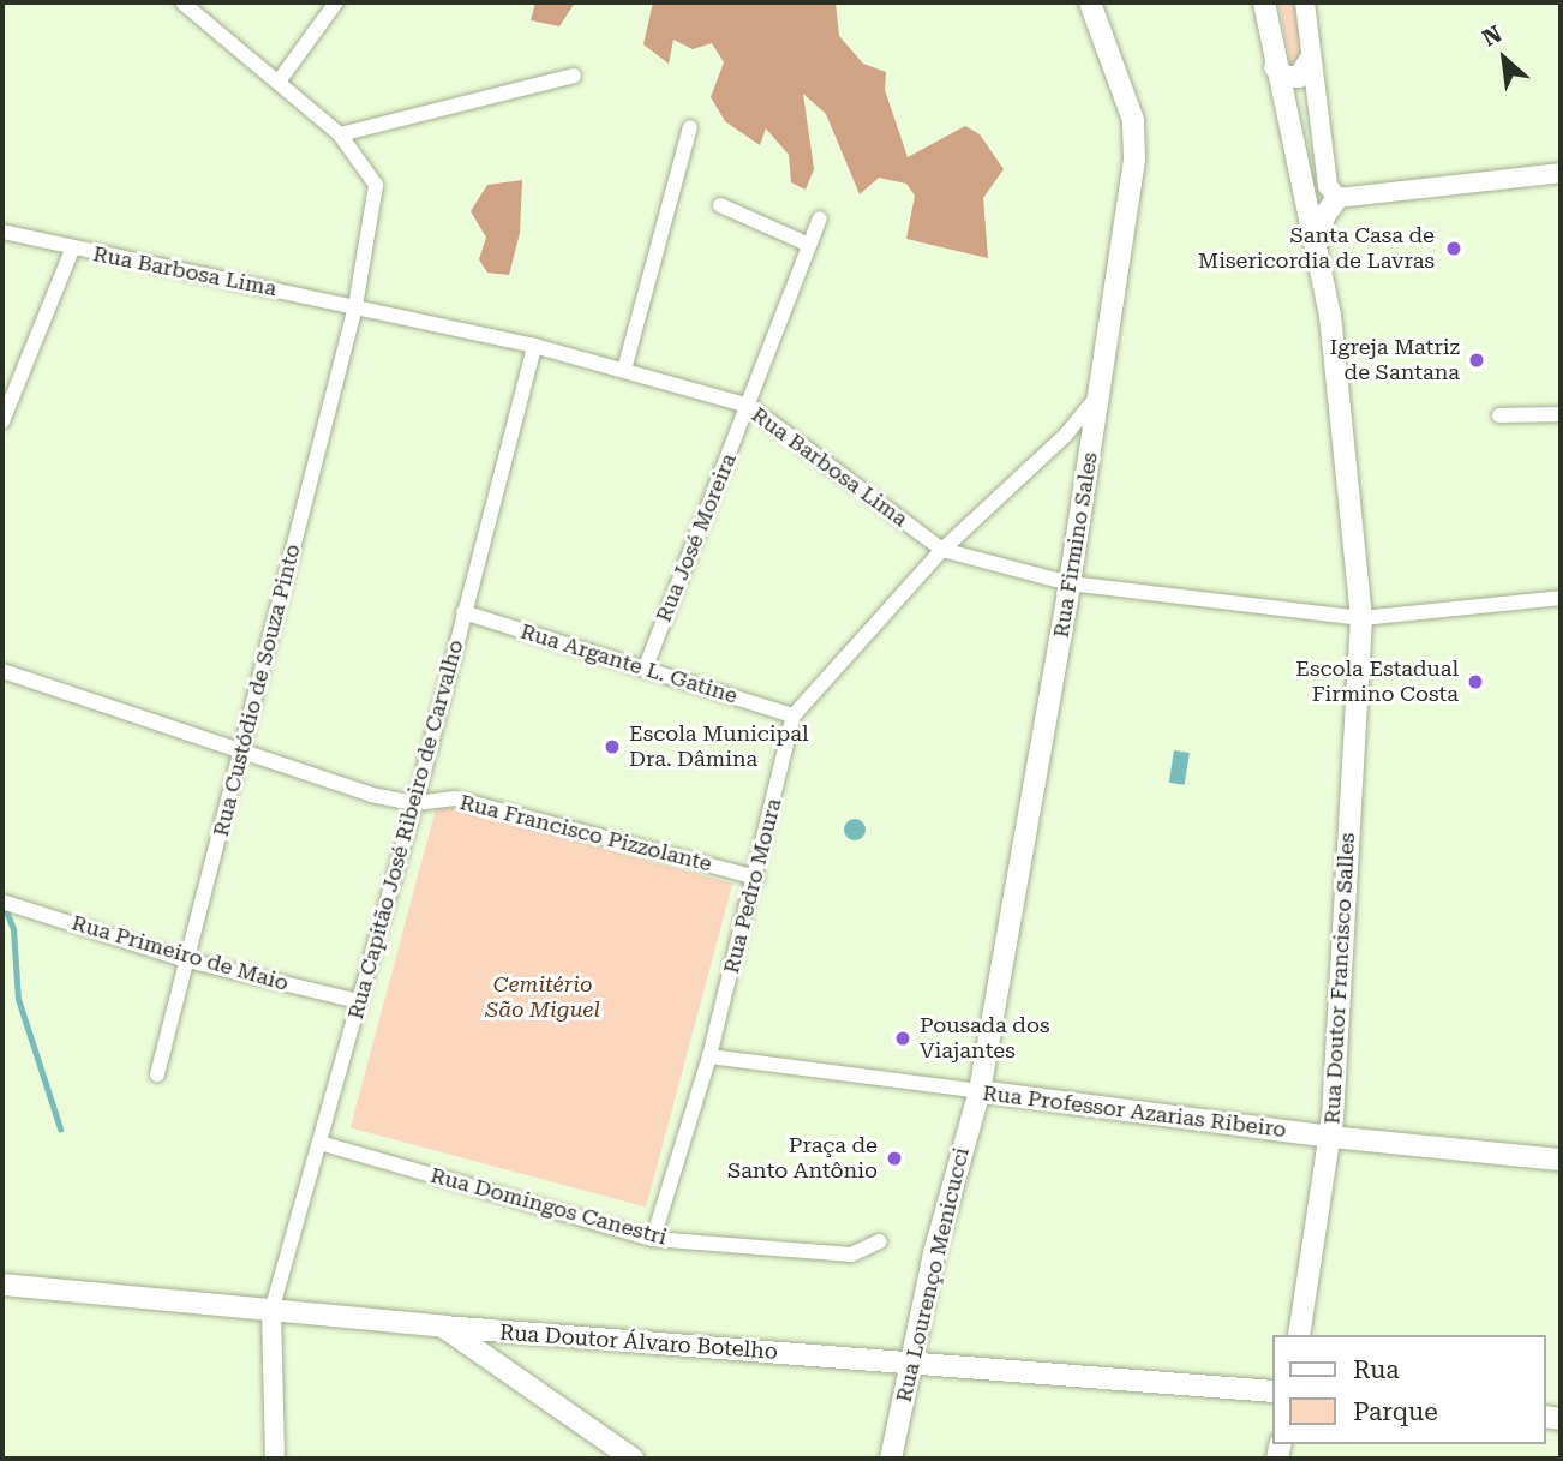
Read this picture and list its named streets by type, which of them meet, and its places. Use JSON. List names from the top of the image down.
{
  "streets": {
    "main road": [
      "Rua Firmino Sales",
      "Rua Doutor Francisco Salles",
      "Rua Professor Azarias Ribeiro",
      "Rua Lourenço Menicucci",
      "Rua Doutor Álvaro Botelho"
    ],
    "street": [
      "Rua Barbosa Lima",
      "Rua José Moreira",
      "Rua Argante L. Gatine",
      "Rua Custódio de Souza Pinto",
      "Rua Capitão José Ribeiro de Carvalho",
      "Rua Francisco Pizzolante",
      "Rua Pedro Moura",
      "Rua Primeiro de Maio",
      "Rua Domingos Canestri"
    ]
  },
  "crossings": [
    ["Rua Barbosa Lima", "Rua José Moreira"],
    ["Rua Barbosa Lima", "Rua Firmino Sales"],
    ["Rua Barbosa Lima", "Rua Custódio de Souza Pinto"],
    ["Rua Barbosa Lima", "Rua Capitão José Ribeiro de Carvalho"],
    ["Rua Barbosa Lima", "Rua Pedro Moura"],
    ["Rua Barbosa Lima", "Rua Doutor Francisco Salles"],
    ["Rua José Moreira", "Rua Argante L. Gatine"],
    ["Rua Firmino Sales", "Rua Pedro Moura"],
    ["Rua Firmino Sales", "Rua Professor Azarias Ribeiro"],
    ["Rua Firmino Sales", "Rua Lourenço Menicucci"],
    ["Rua Argante L. Gatine", "Rua Capitão José Ribeiro de Carvalho"],
    ["Rua Argante L. Gatine", "Rua Pedro Moura"],
    ["Rua Custódio de Souza Pinto", "Rua Francisco Pizzolante"],
    ["Rua Custódio de Souza Pinto", "Rua Primeiro de Maio"],
    ["Rua Capitão José Ribeiro de Carvalho", "Rua Francisco Pizzolante"],
    ["Rua Capitão José Ribeiro de Carvalho", "Rua Primeiro de Maio"],
    ["Rua Capitão José Ribeiro de Carvalho", "Rua Domingos Canestri"],
    ["Rua Francisco Pizzolante", "Rua Pedro Moura"],
    ["Rua Pedro Moura", "Rua Professor Azarias Ribeiro"],
    ["Rua Pedro Moura", "Rua Domingos Canestri"],
    ["Rua Doutor Francisco Salles", "Rua Professor Azarias Ribeiro"],
    ["Rua Professor Azarias Ribeiro", "Rua Lourenço Menicucci"],
    ["Rua Lourenço Menicucci", "Rua Doutor Álvaro Botelho"]
  ],
  "parks": ["Cemitério São Miguel"],
  "places": [
    "Santa Casa de Misericordia de Lavras",
    "Igreja Matriz de Santana",
    "Escola Estadual Firmino Costa",
    "Escola Municipal Dra. Dâmina",
    "Pousada dos Viajantes",
    "Praça de Santo Antônio"
  ],
  "legend": ["Rua", "Parque"],
  "north": "top left"
}
